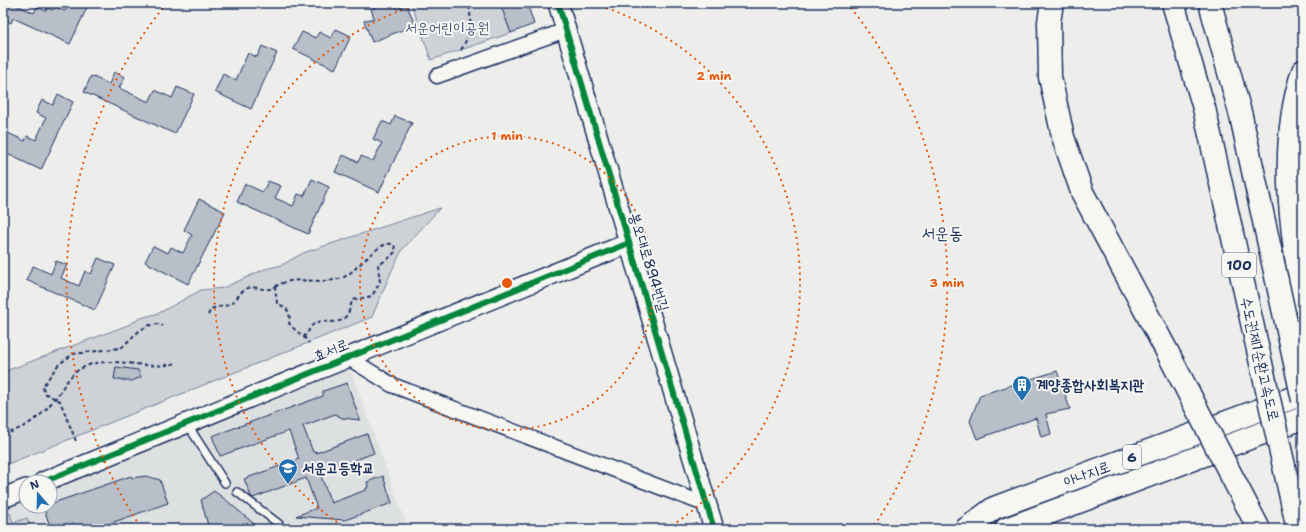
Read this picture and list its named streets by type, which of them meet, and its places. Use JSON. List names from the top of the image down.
{
  "streets": {
    "main road": [
      "100",
      "수도권제1순환고속도로",
      "6",
      "아나지로"
    ],
    "street": ["봉오대로894번길", "효서로"]
  },
  "crossings": [
    ["봉오대로894번길", "효서로"]
  ],
  "districts": ["서운동"],
  "parks": ["서운어린이공원"],
  "places": {
    "building": ["계양종합사회복지관"],
    "school or university": ["서운고등학교"]
  },
  "north": "top",
  "rings": ["2 min", "1 min", "3 min"]
}
